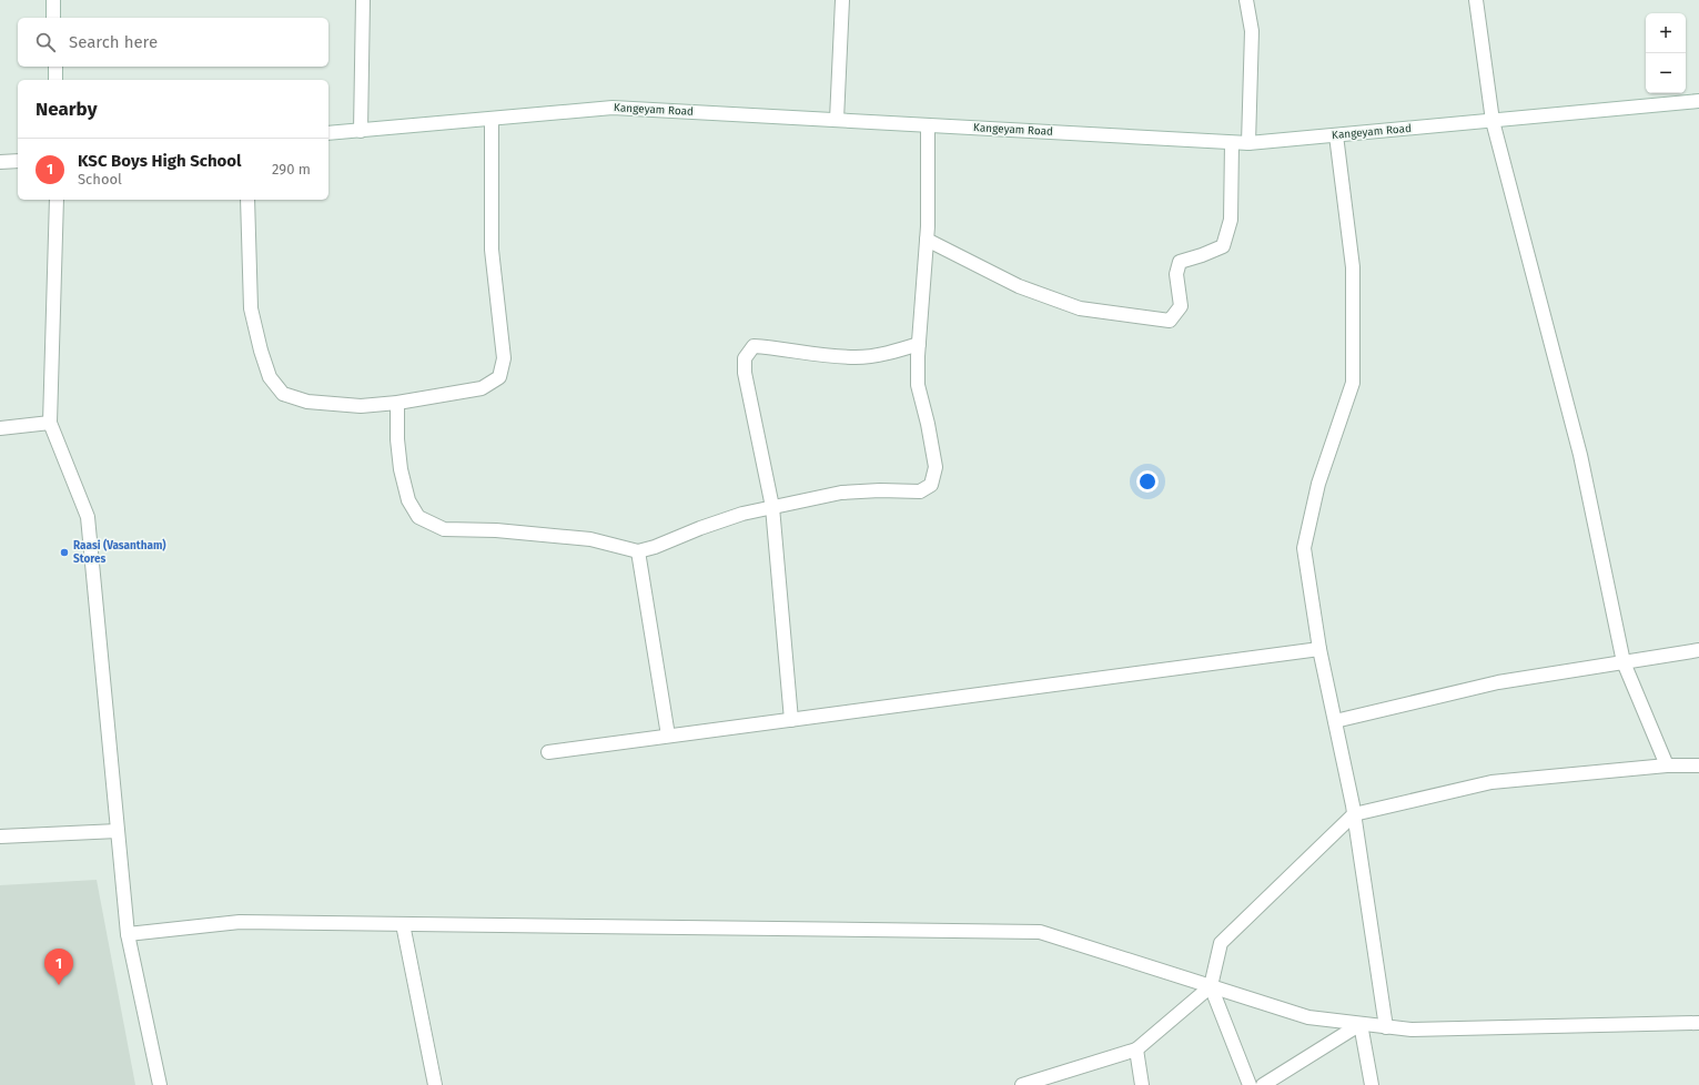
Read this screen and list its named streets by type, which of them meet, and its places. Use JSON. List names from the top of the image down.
{
  "streets": {
    "street": ["Kangeyam Road"]
  },
  "places": ["Raasi (Vasantham) Stores"],
  "page": {
    "map_buttons": ["+", "−"],
    "search": "Search here",
    "heading": "Nearby",
    "list": [
      {
        "mark": "1",
        "name": "KSC Boys High School",
        "note": "School",
        "value": "290 m"
      }
    ],
    "pins": "1"
  }
}
